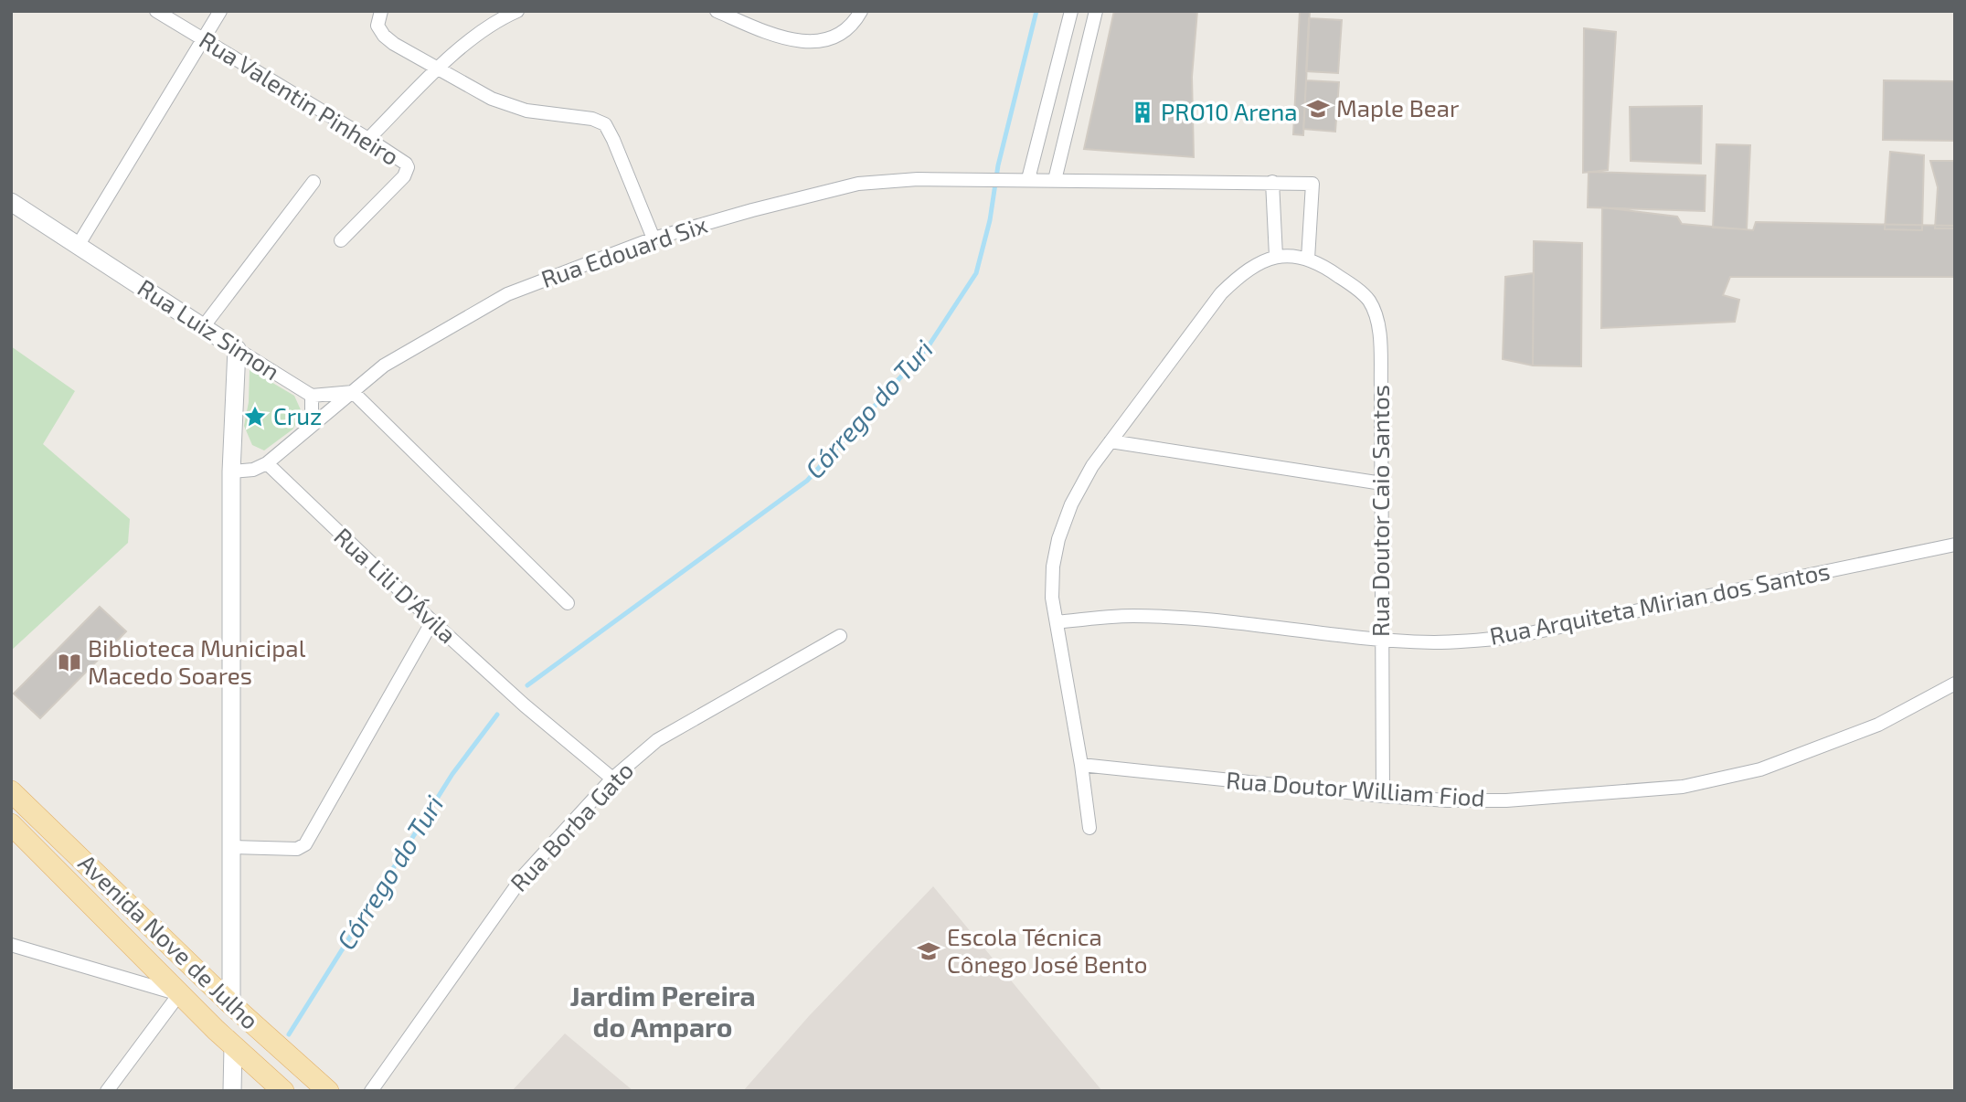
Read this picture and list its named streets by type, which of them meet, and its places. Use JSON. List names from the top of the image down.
{
  "streets": {
    "main road": ["Rua Luiz Simon", "Avenida Nove de Julho"],
    "street": [
      "Rua Valentin Pinheiro",
      "Rua Edouard Six",
      "Rua Doutor Caio Santos",
      "Rua Lili D'Ávila",
      "Rua Arquiteta Mirian dos Santos",
      "Rua Doutor William Fiod",
      "Rua Borba Gato"
    ]
  },
  "crossings": [
    ["Rua Edouard Six", "Rua Doutor Caio Santos"],
    ["Rua Edouard Six", "Rua Lili D'Ávila"],
    ["Rua Doutor Caio Santos", "Rua Arquiteta Mirian dos Santos"],
    ["Rua Doutor Caio Santos", "Rua Doutor William Fiod"],
    ["Rua Lili D'Ávila", "Rua Borba Gato"]
  ],
  "districts": ["Jardim Pereira do Amparo"],
  "water": ["Córrego do Turi"],
  "places": {
    "school or university": ["Maple Bear", "Escola Técnica Cônego José Bento"],
    "building": ["PRO10 Arena"],
    "place": ["Cruz"],
    "library": ["Biblioteca Municipal Macedo Soares"]
  }
}
